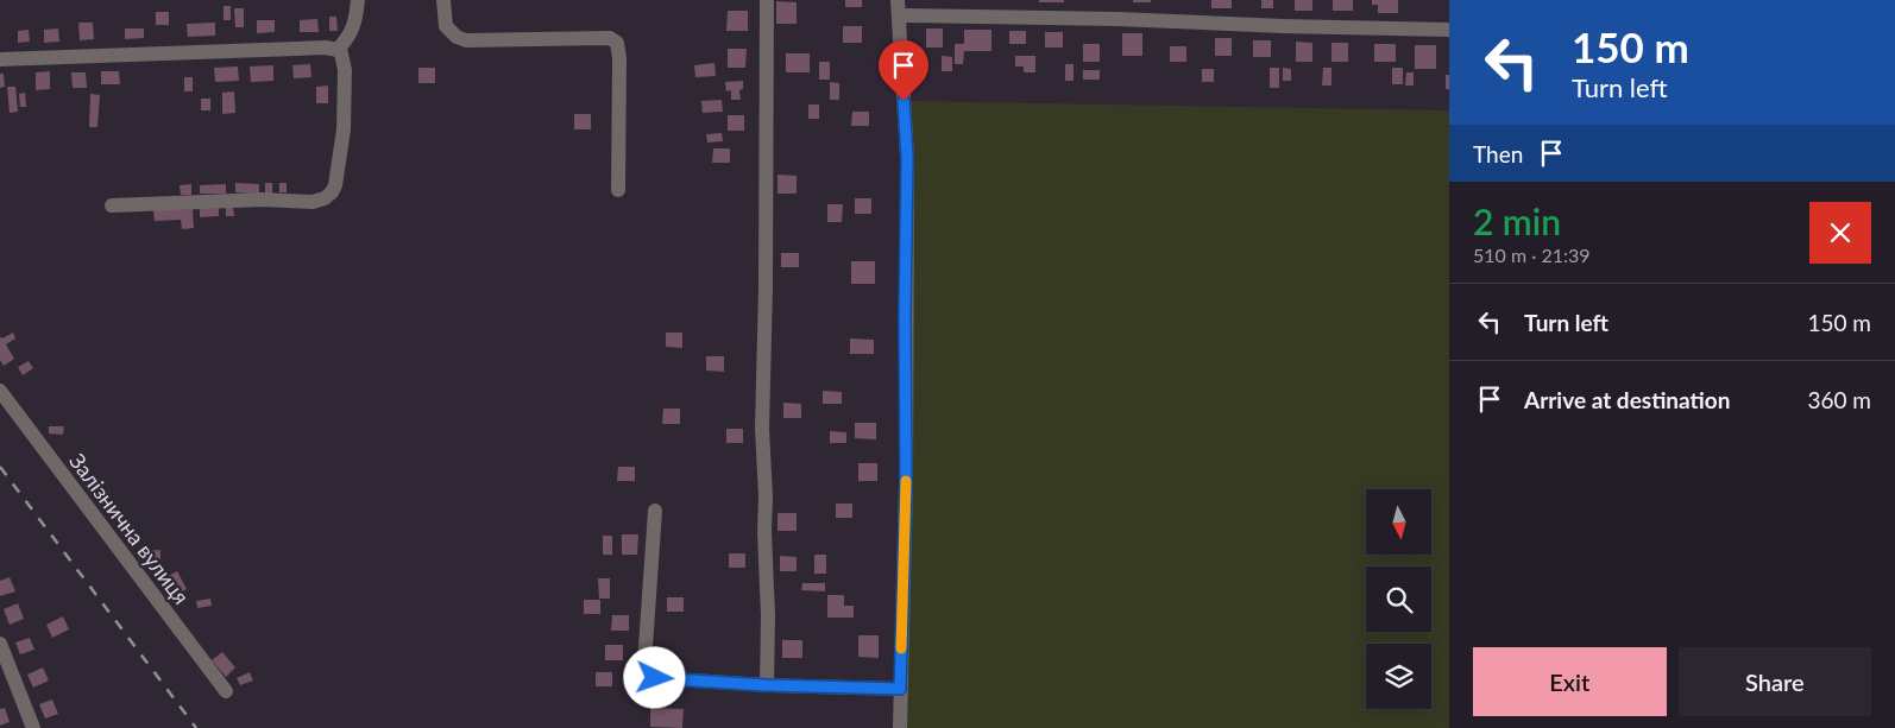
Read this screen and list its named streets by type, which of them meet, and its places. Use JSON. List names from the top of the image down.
{
  "streets": {
    "street": ["Залізнична вулиця"]
  },
  "north": "bottom",
  "page": {
    "turn": ["150 m", "Turn left"],
    "then": "Then",
    "heading": ["2 min", "510 m · 21:39"],
    "list": [
      {
        "name": "Turn left",
        "value": "150 m"
      },
      {
        "name": "Arrive at destination",
        "value": "360 m"
      }
    ],
    "buttons": ["Exit", "Share"]
  }
}
